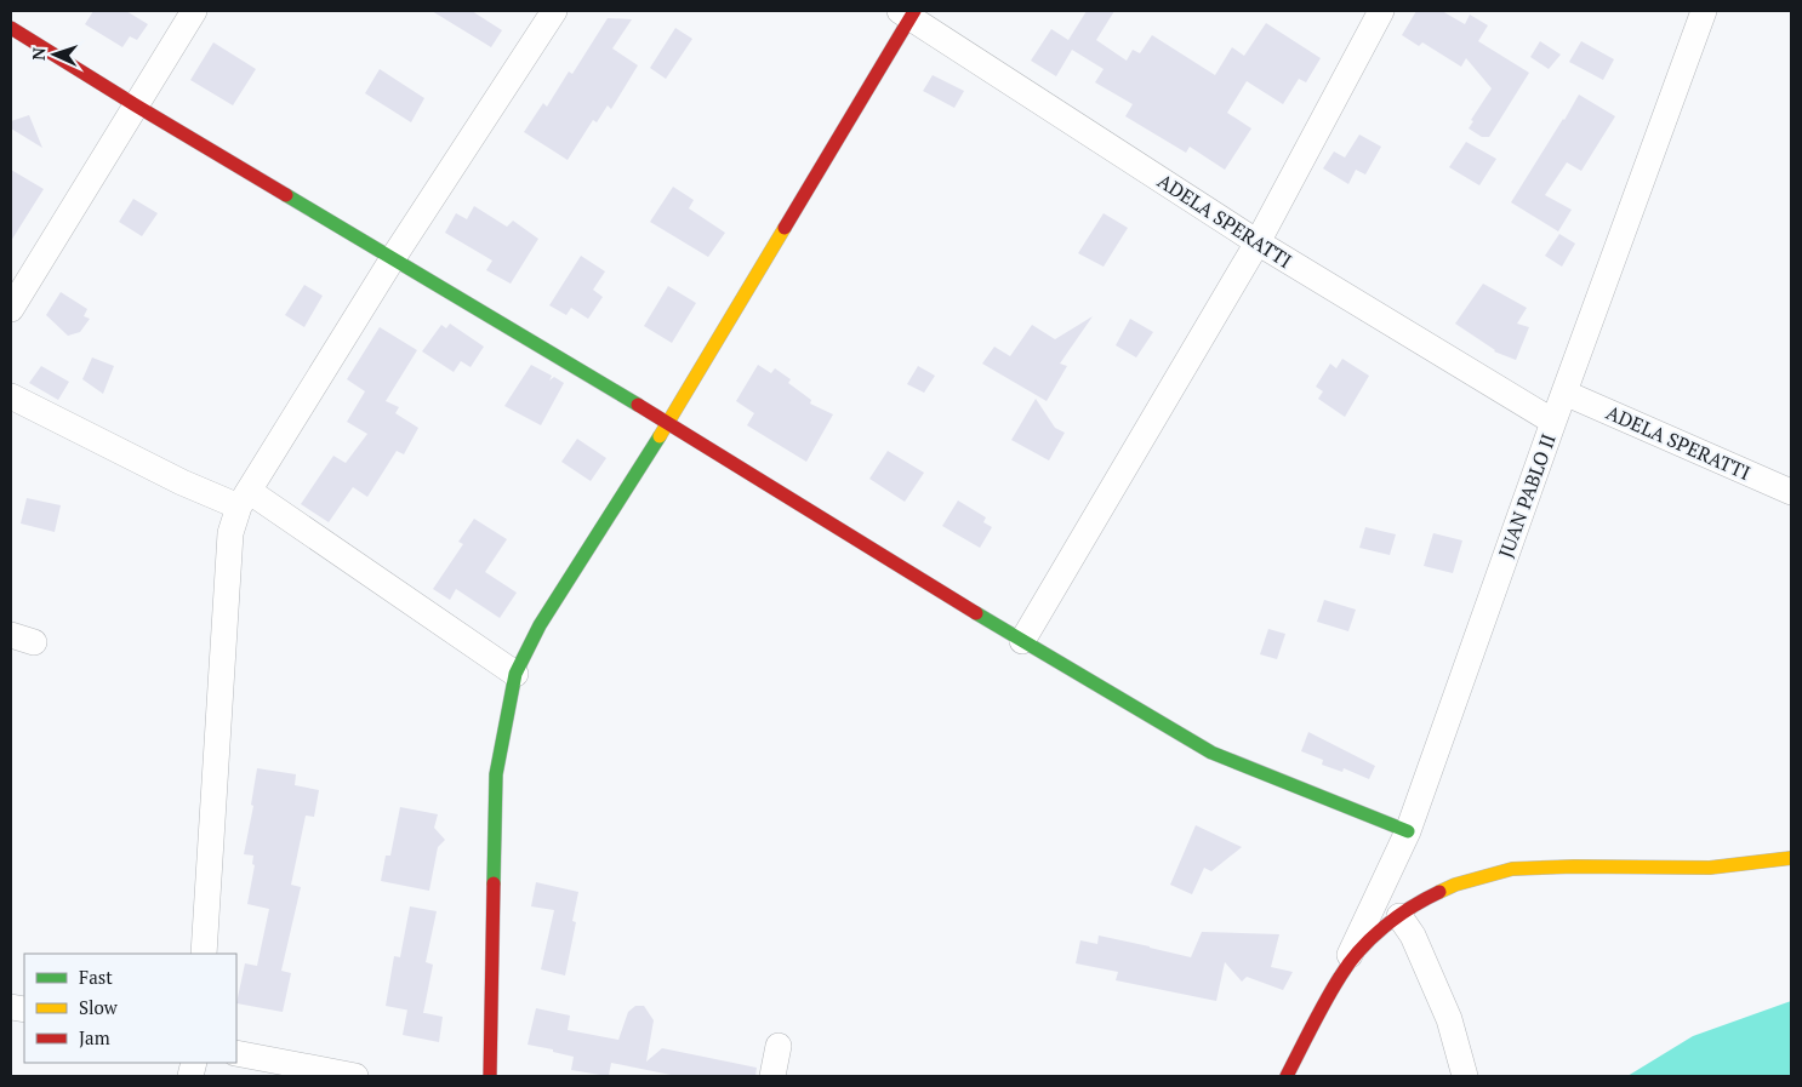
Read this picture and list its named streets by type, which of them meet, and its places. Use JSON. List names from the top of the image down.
{
  "streets": {
    "street": ["ADELA SPERATTI", "JUAN PABLO II"]
  },
  "crossings": [
    ["ADELA SPERATTI", "JUAN PABLO II"]
  ],
  "legend": ["Fast", "Slow", "Jam"],
  "north": "left"
}
